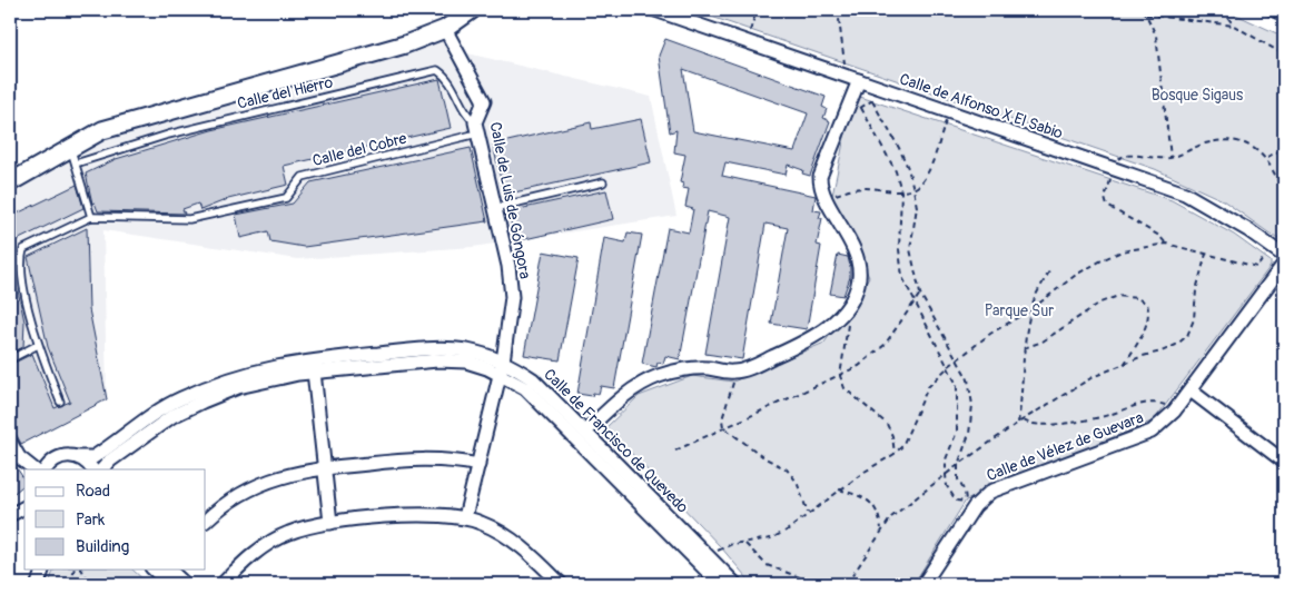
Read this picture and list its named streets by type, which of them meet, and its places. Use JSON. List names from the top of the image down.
{
  "streets": {
    "street": [
      "Calle de Alfonso X El Sabio",
      "Calle de Luis de Góngora",
      "Calle de Francisco de Quevedo",
      "Calle de Vélez de Guevara"
    ],
    "lane": ["Calle del Hierro", "Calle del Cobre"]
  },
  "crossings": [
    ["Calle del Hierro", "Calle del Cobre"],
    ["Calle del Hierro", "Calle de Luis de Góngora"],
    ["Calle del Cobre", "Calle de Luis de Góngora"],
    ["Calle de Luis de Góngora", "Calle de Francisco de Quevedo"]
  ],
  "parks": ["Bosque Sigaus", "Parque Sur"],
  "legend": ["Road", "Park", "Building"]
}
